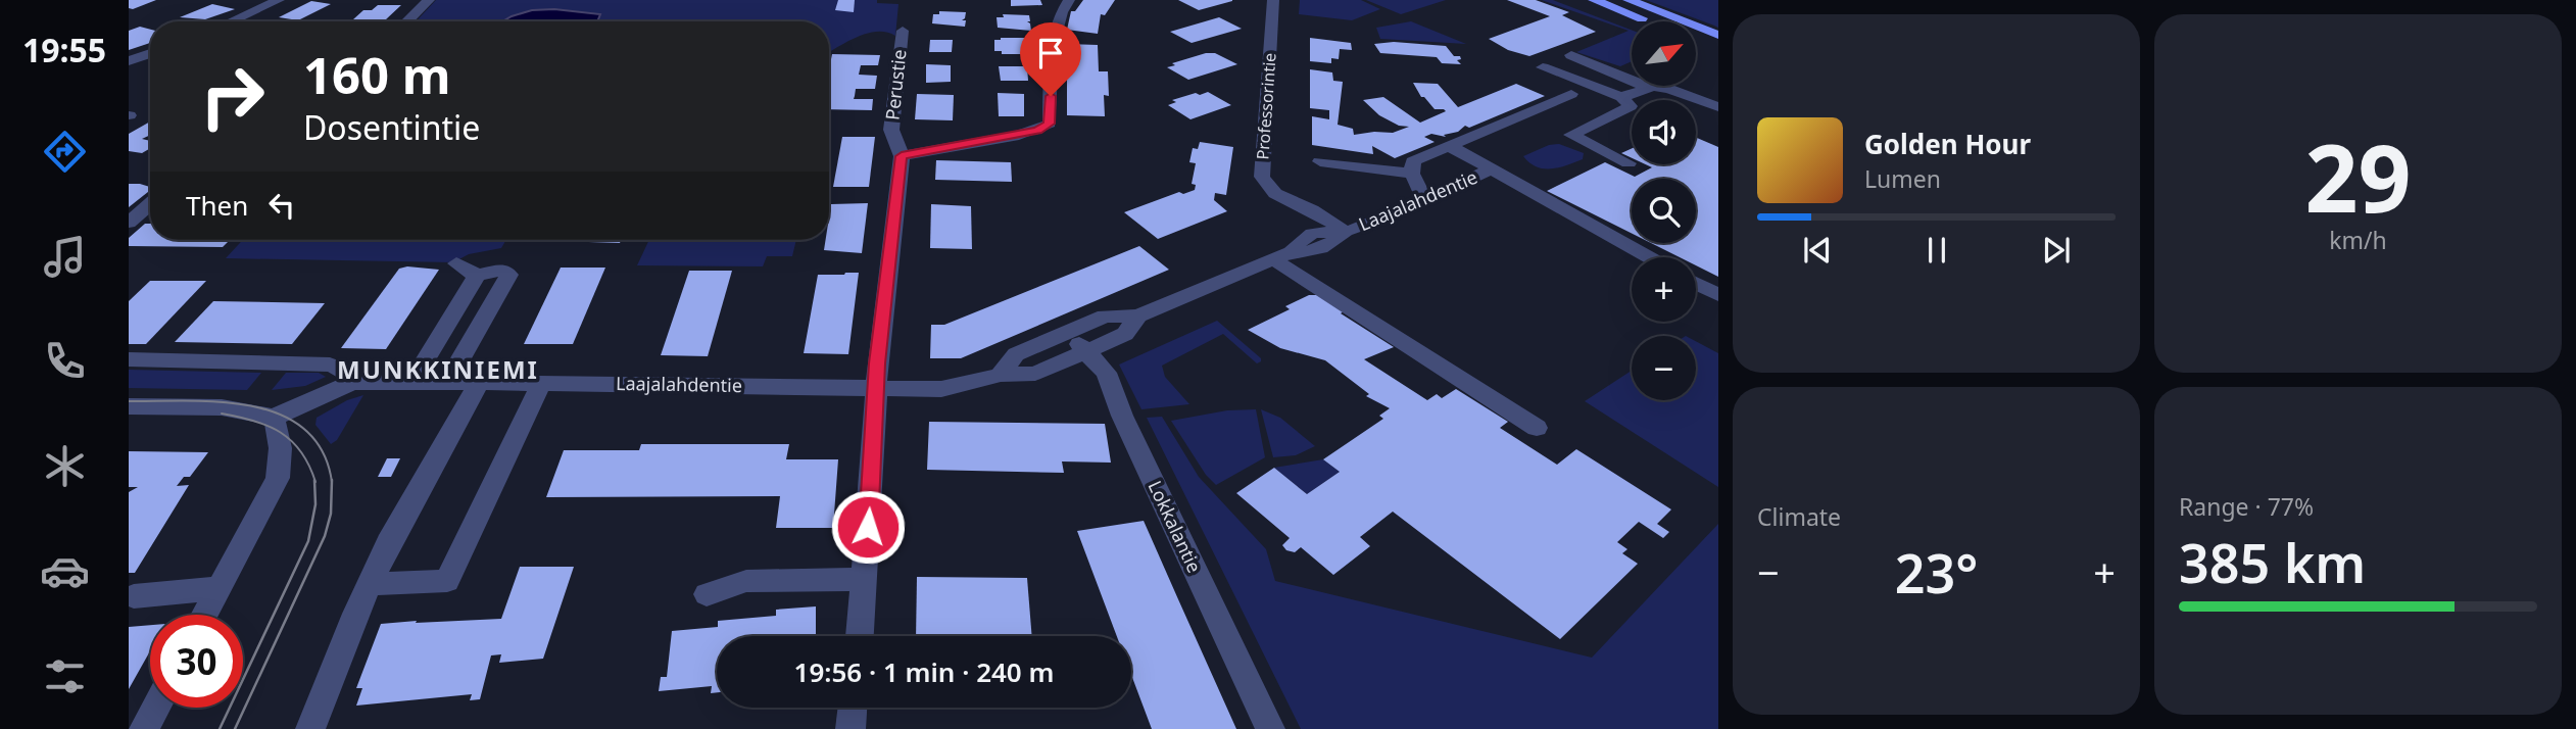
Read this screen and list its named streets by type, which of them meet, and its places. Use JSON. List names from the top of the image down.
{
  "streets": {
    "street": [
      "Perustie",
      "Professorintie",
      "Laajalahdentie",
      "Lokkalantie"
    ]
  },
  "crossings": [
    ["Perustie", "Laajalahdentie"],
    ["Professorintie", "Laajalahdentie"],
    ["Laajalahdentie", "Lokkalantie"]
  ],
  "districts": ["MUNKKINIEMI"],
  "north": "top right",
  "page": {
    "tabs": "19:55",
    "tile": [
      ["29", "km/h"],
      "Climate",
      ["Range · 77%", "385 km"]
    ],
    "map_buttons": ["+", "−"],
    "turn": ["160 m", "Dosentintie"],
    "song": ["Golden Hour", "Lumen"],
    "then": "Then",
    "heat": ["−", "23°", "+"],
    "limit": "30",
    "trip": "19:56 · 1 min · 240 m"
  }
}
